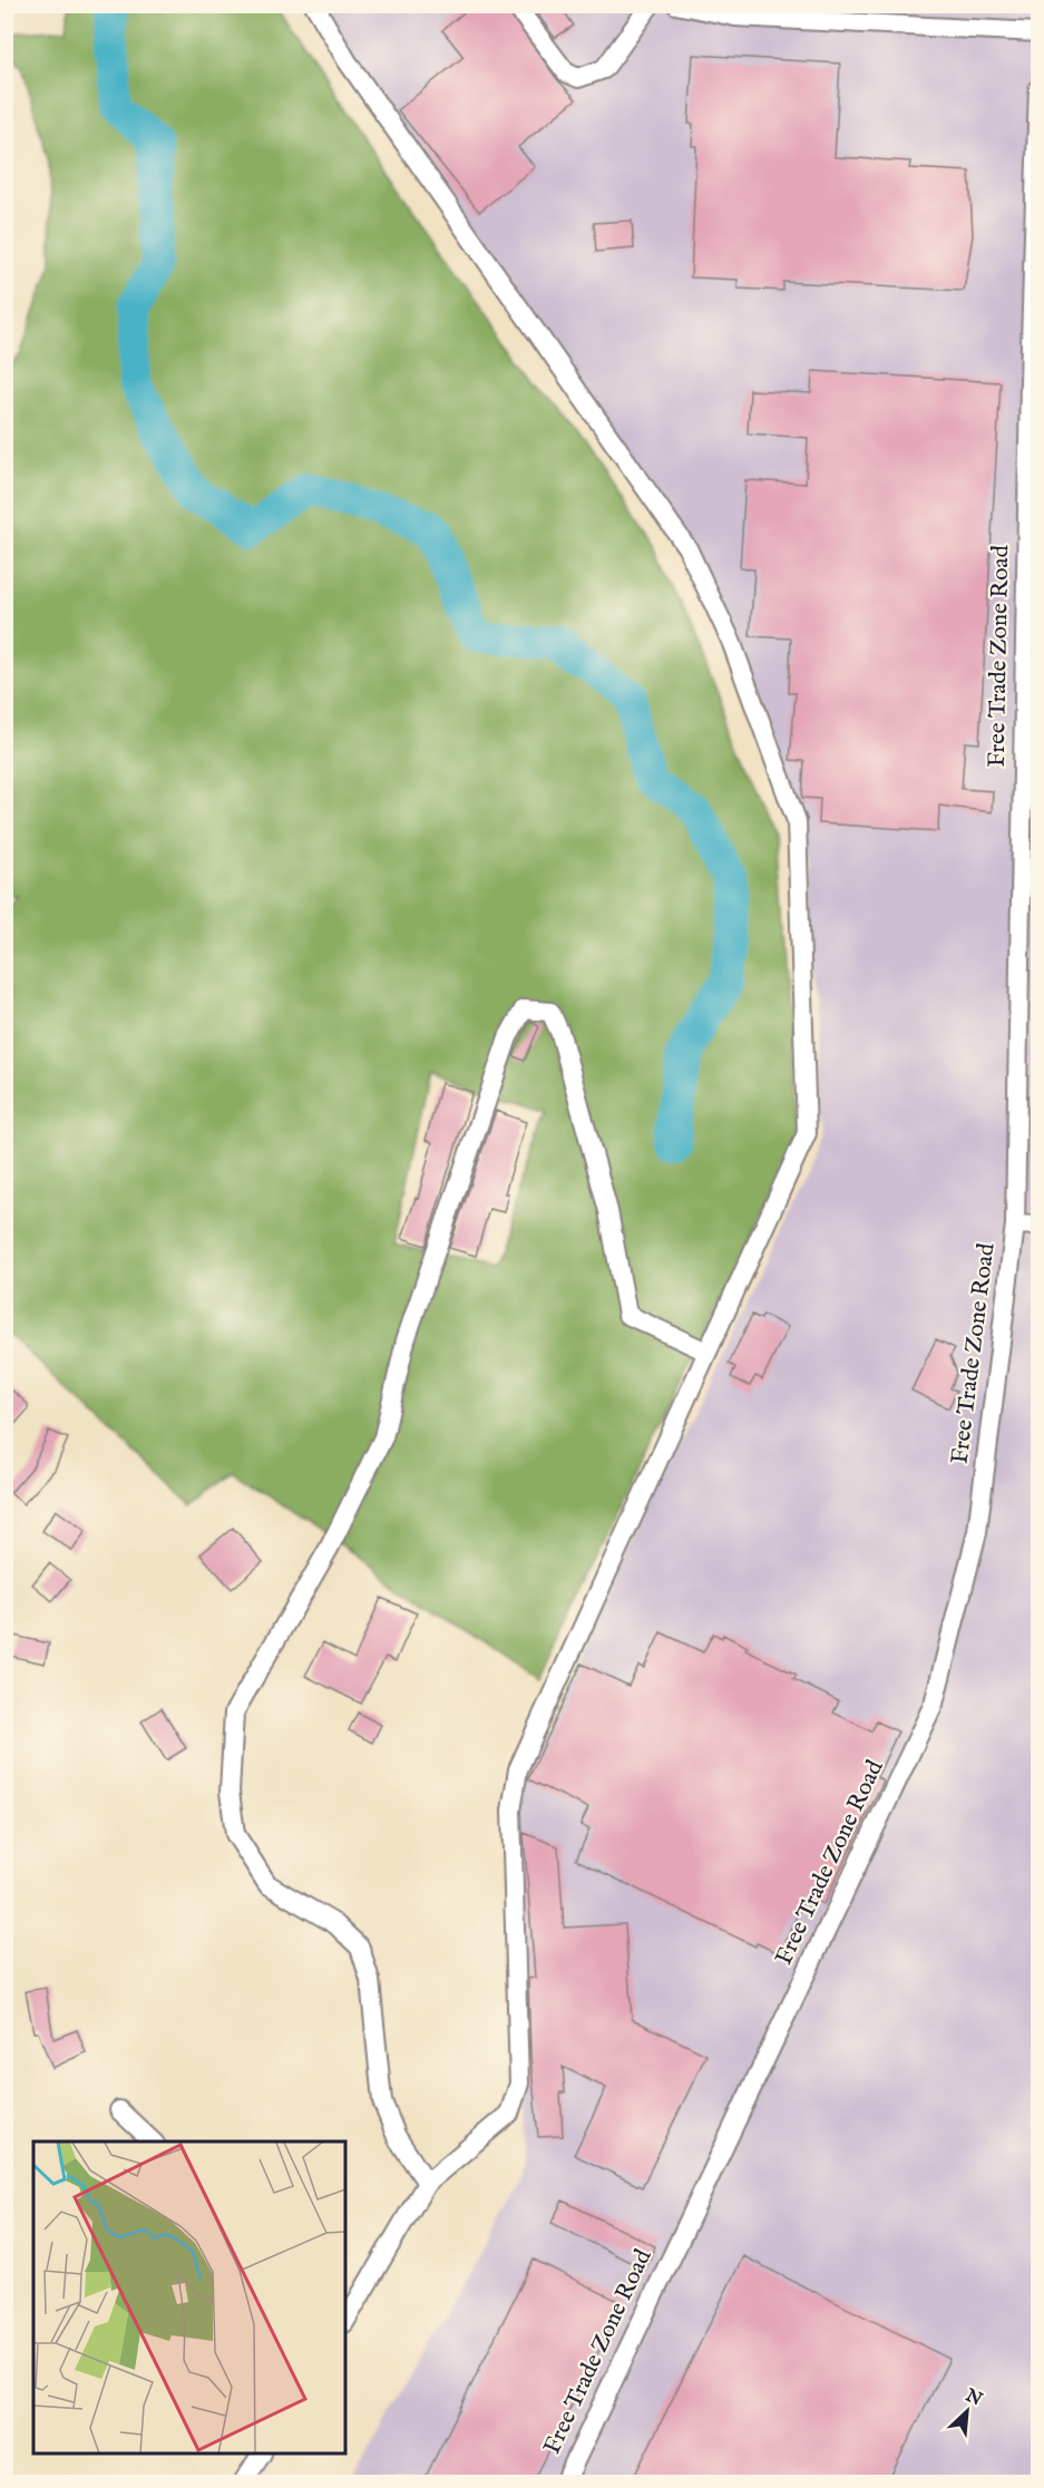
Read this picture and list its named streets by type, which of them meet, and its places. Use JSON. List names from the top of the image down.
{
  "streets": {
    "street": ["Free Trade Zone Road"]
  },
  "north": "top right"
}
